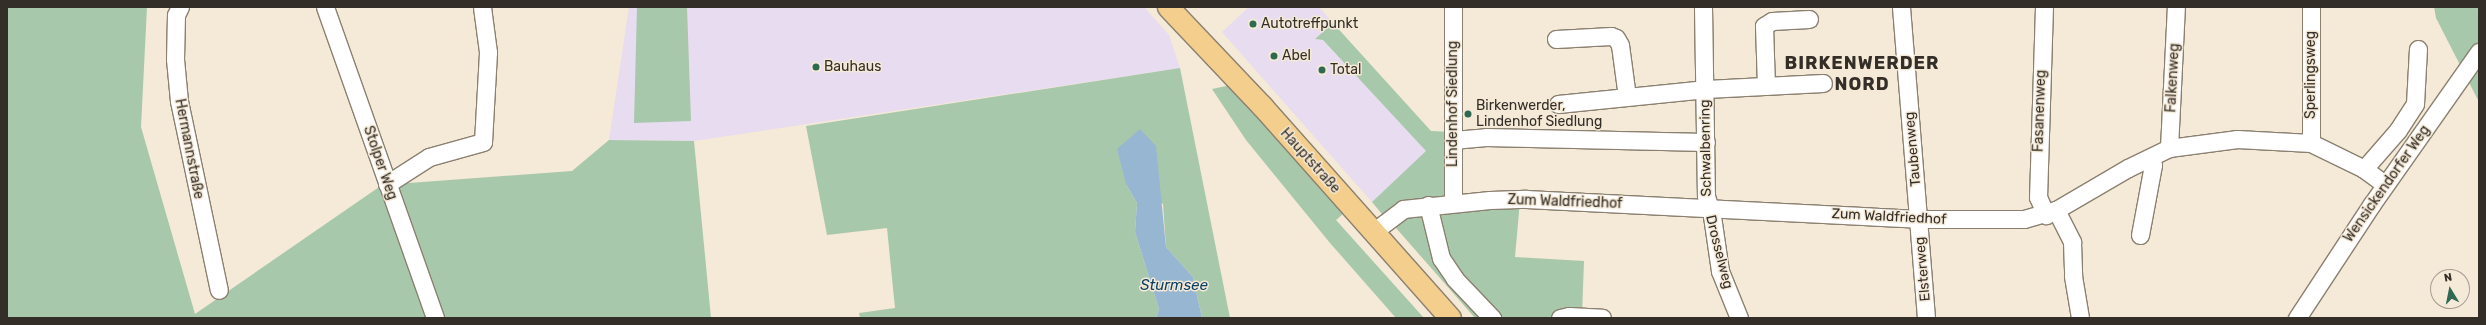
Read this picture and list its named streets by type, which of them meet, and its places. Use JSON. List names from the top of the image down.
{
  "streets": {
    "main road": ["Hauptstraße"],
    "street": [
      "Sperlingsweg",
      "Falkenweg",
      "Lindenhof Siedlung",
      "Fasanenweg",
      "Schwalbenring",
      "Hermannstraße",
      "Taubenweg",
      "Stolper Weg",
      "Wensickendorfer Weg",
      "Zum Waldfriedhof",
      "Drosselweg",
      "Elsterweg"
    ]
  },
  "crossings": [
    ["Sperlingsweg", "Zum Waldfriedhof"],
    ["Falkenweg", "Zum Waldfriedhof"],
    ["Lindenhof Siedlung", "Zum Waldfriedhof"],
    ["Fasanenweg", "Zum Waldfriedhof"],
    ["Schwalbenring", "Zum Waldfriedhof"],
    ["Schwalbenring", "Drosselweg"],
    ["Taubenweg", "Zum Waldfriedhof"],
    ["Taubenweg", "Elsterweg"],
    ["Hauptstraße", "Zum Waldfriedhof"],
    ["Wensickendorfer Weg", "Zum Waldfriedhof"],
    ["Zum Waldfriedhof", "Drosselweg"],
    ["Zum Waldfriedhof", "Elsterweg"]
  ],
  "districts": ["BIRKENWERDER NORD"],
  "water": ["Sturmsee"],
  "places": [
    "Autotreffpunkt",
    "Abel",
    "Bauhaus",
    "Total",
    "Birkenwerder, Lindenhof Siedlung"
  ],
  "north": "top"
}
